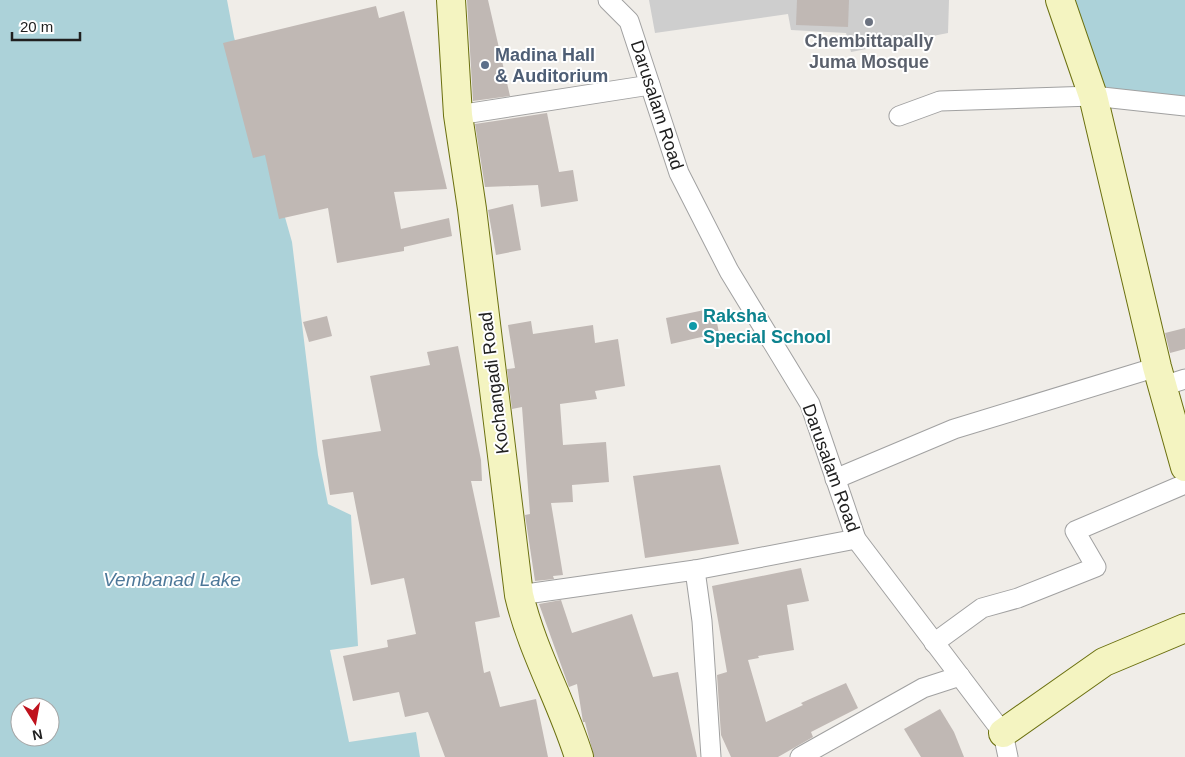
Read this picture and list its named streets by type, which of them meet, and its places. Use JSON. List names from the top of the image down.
{
  "streets": {
    "street": ["Darusalam Road", "Kochangadi Road"]
  },
  "water": ["Vembanad Lake"],
  "places": ["Chembittapally Juma Mosque", "Madina Hall & Auditorium", "Raksha Special School"],
  "scale_bar": "20 m",
  "north": "bottom"
}
